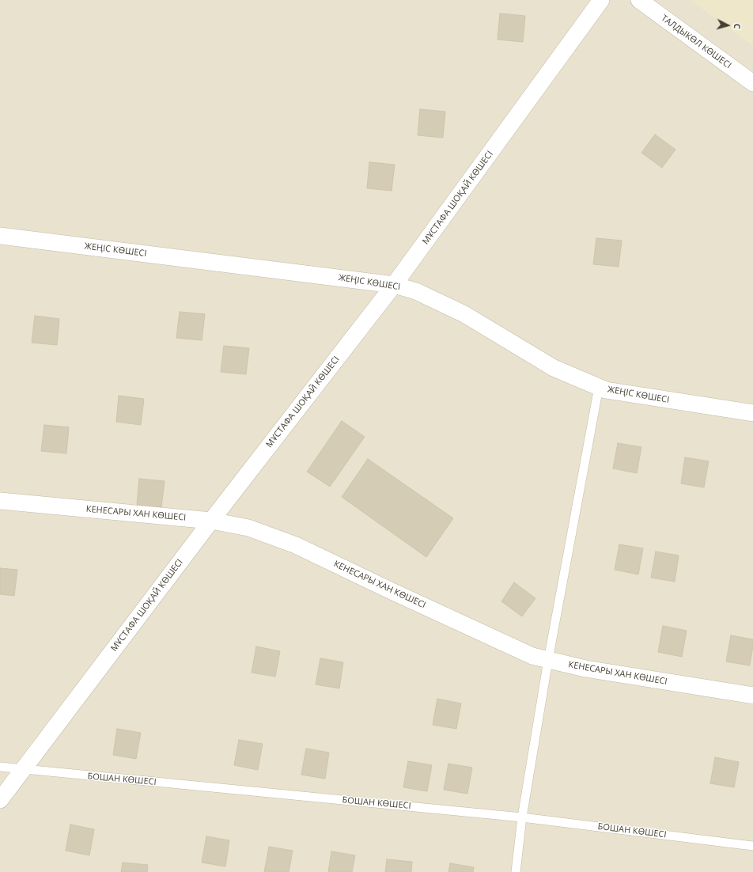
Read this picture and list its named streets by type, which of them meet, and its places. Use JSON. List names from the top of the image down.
{
  "streets": {
    "street": [
      "ТАЛДЫКӨЛ КӨШЕСІ",
      "МҰСТАФА ШОҚАЙ КӨШЕСІ",
      "ЖЕҢІС КӨШЕСІ",
      "КЕНЕСАРЫ ХАН КӨШЕСІ"
    ],
    "lane": ["БОШАН КӨШЕСІ"]
  },
  "crossings": [
    ["МҰСТАФА ШОҚАЙ КӨШЕСІ", "ЖЕҢІС КӨШЕСІ"],
    ["МҰСТАФА ШОҚАЙ КӨШЕСІ", "КЕНЕСАРЫ ХАН КӨШЕСІ"],
    ["МҰСТАФА ШОҚАЙ КӨШЕСІ", "БОШАН КӨШЕСІ"]
  ],
  "north": "right"
}
